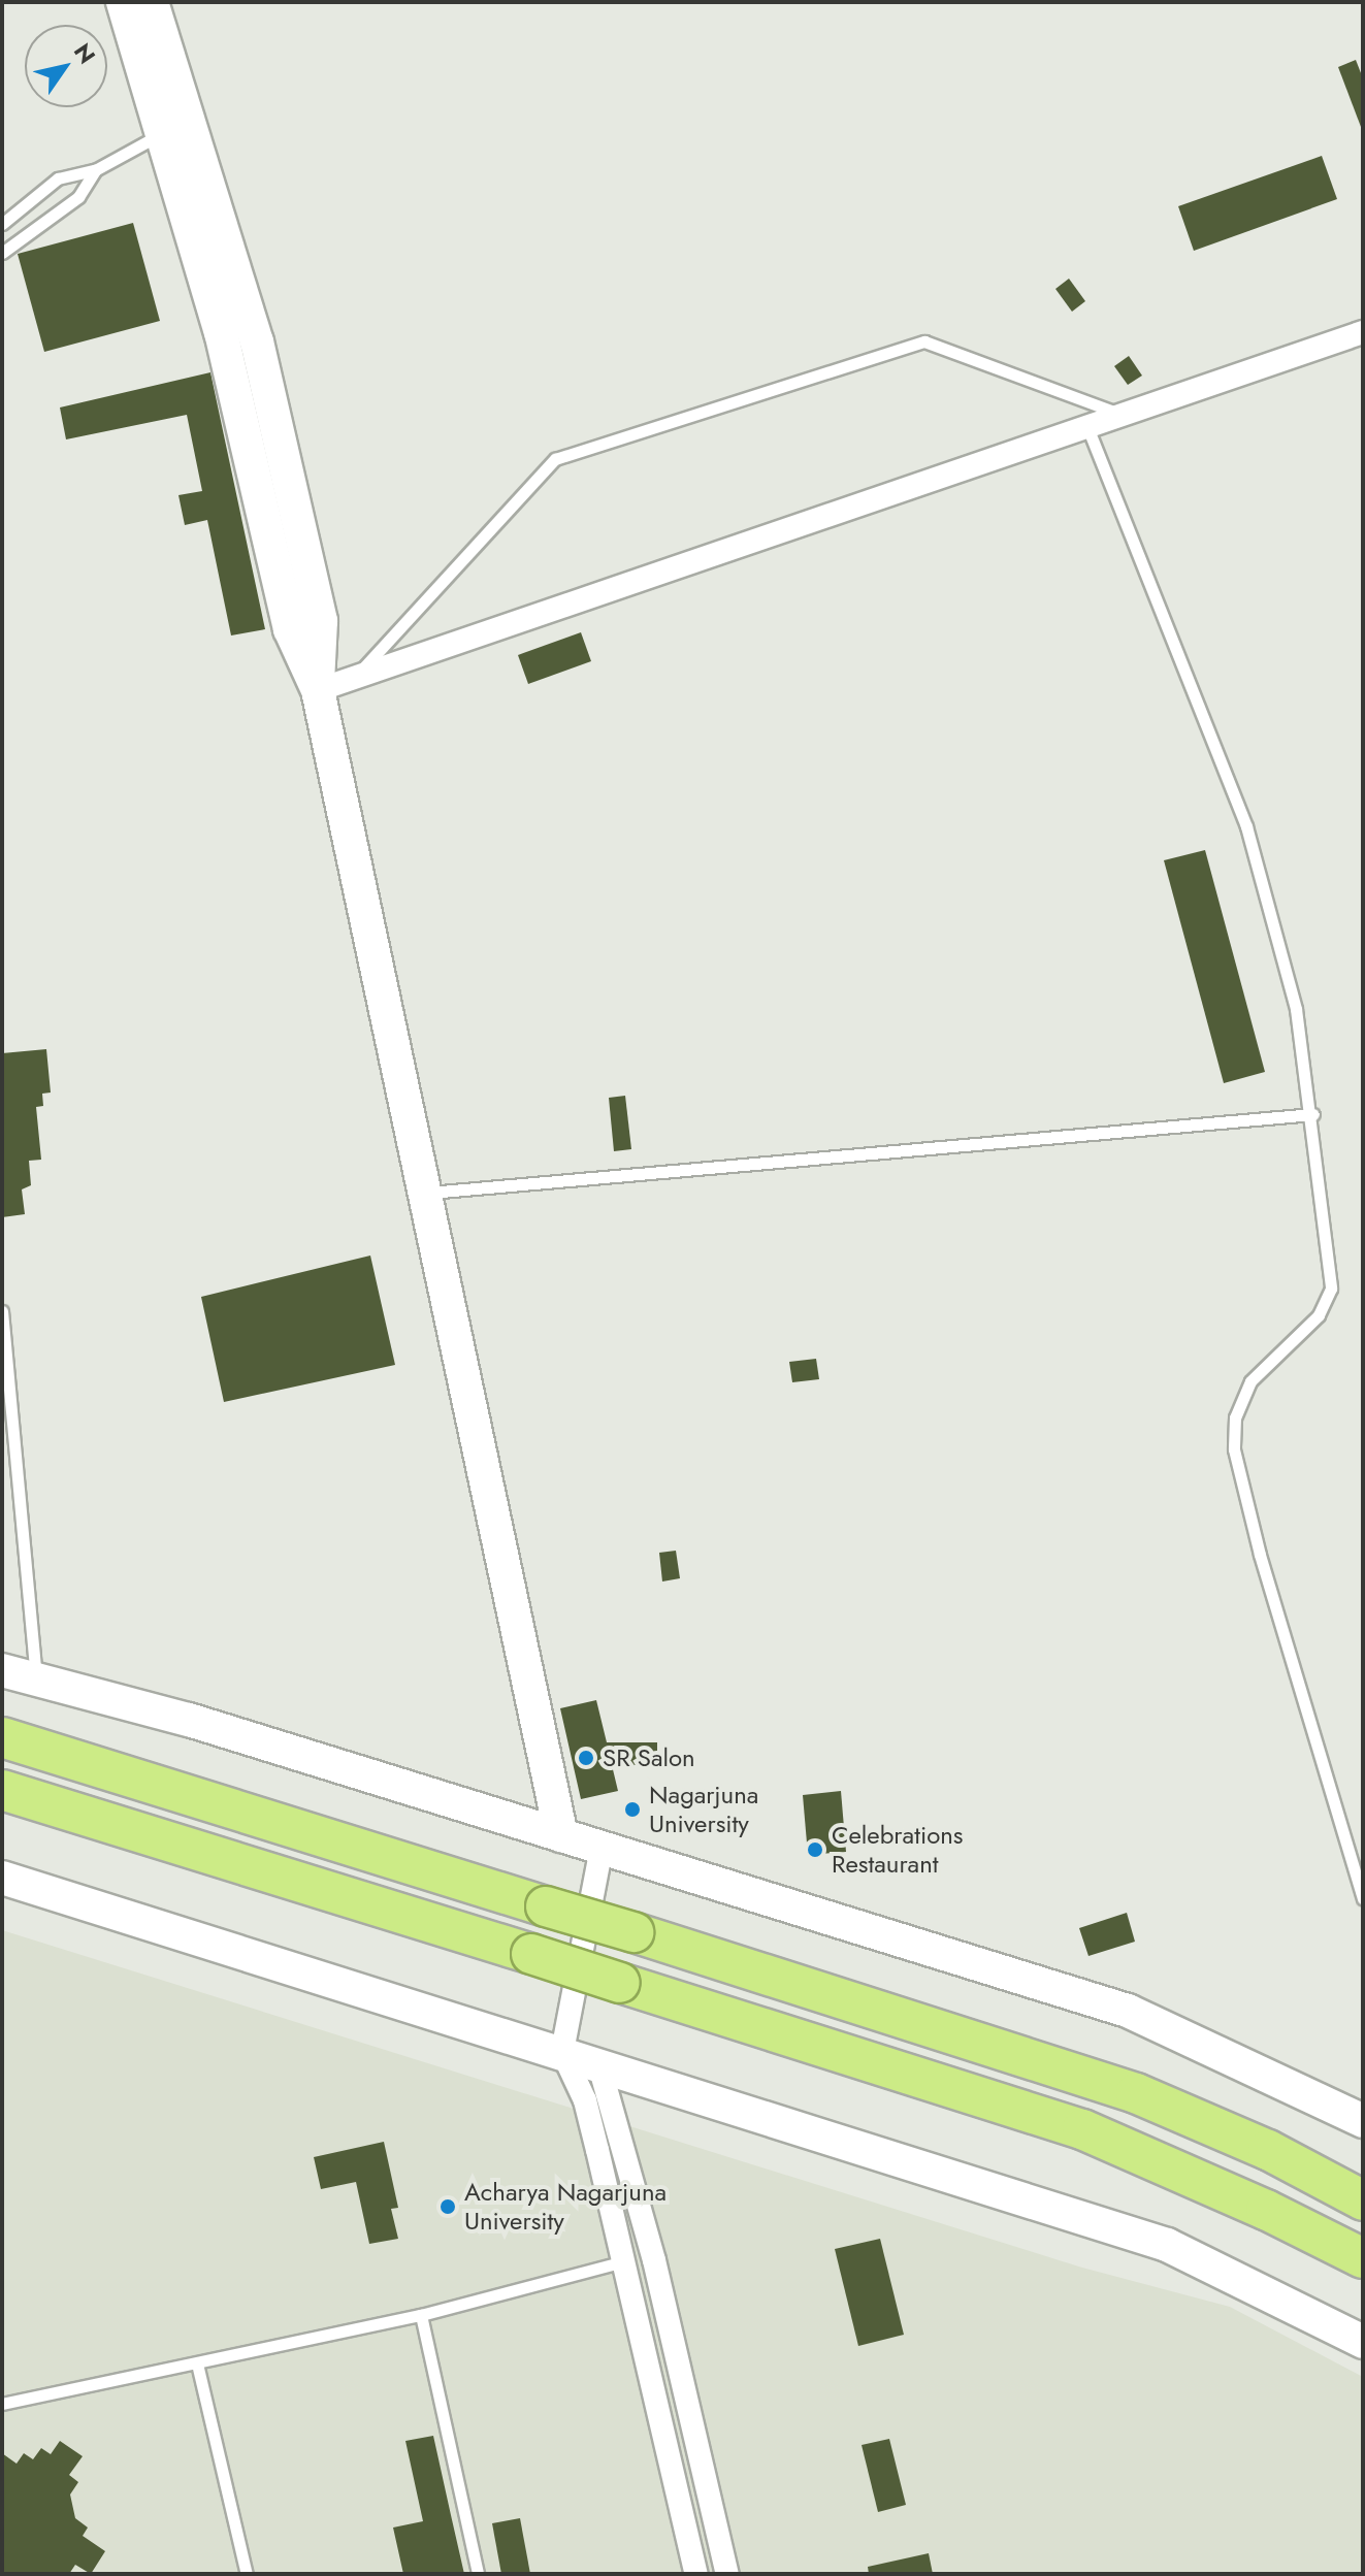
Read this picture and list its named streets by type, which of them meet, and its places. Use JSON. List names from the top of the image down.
{
  "places": [
    "SR Salon",
    "Nagarjuna University",
    "Celebrations Restaurant",
    "Acharya Nagarjuna University"
  ],
  "north": "top right"
}
